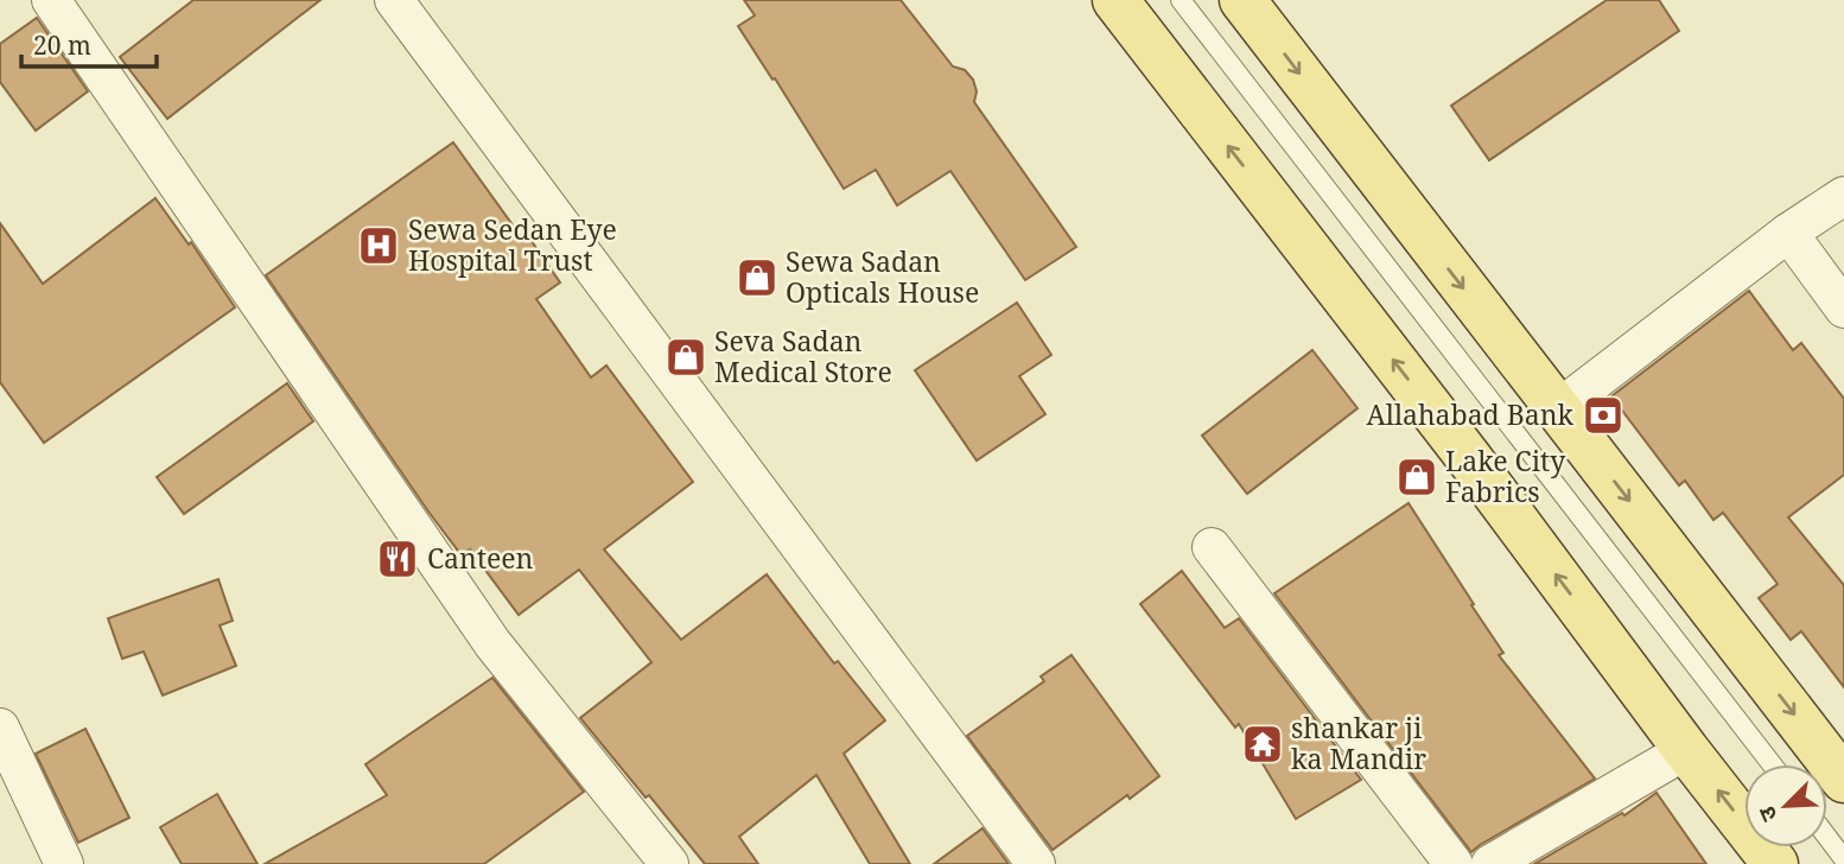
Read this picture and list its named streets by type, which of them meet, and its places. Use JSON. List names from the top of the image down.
{
  "places": {
    "hospital": ["Sewa Sedan Eye Hospital Trust"],
    "shop": ["Sewa Sadan Opticals House", "Seva Sadan Medical Store", "Lake City Fabrics"],
    "bank": ["Allahabad Bank"],
    "restaurant": ["Canteen"],
    "temple": ["shankar ji ka Mandir"]
  },
  "scale_bar": "20 m",
  "north": "bottom left"
}
